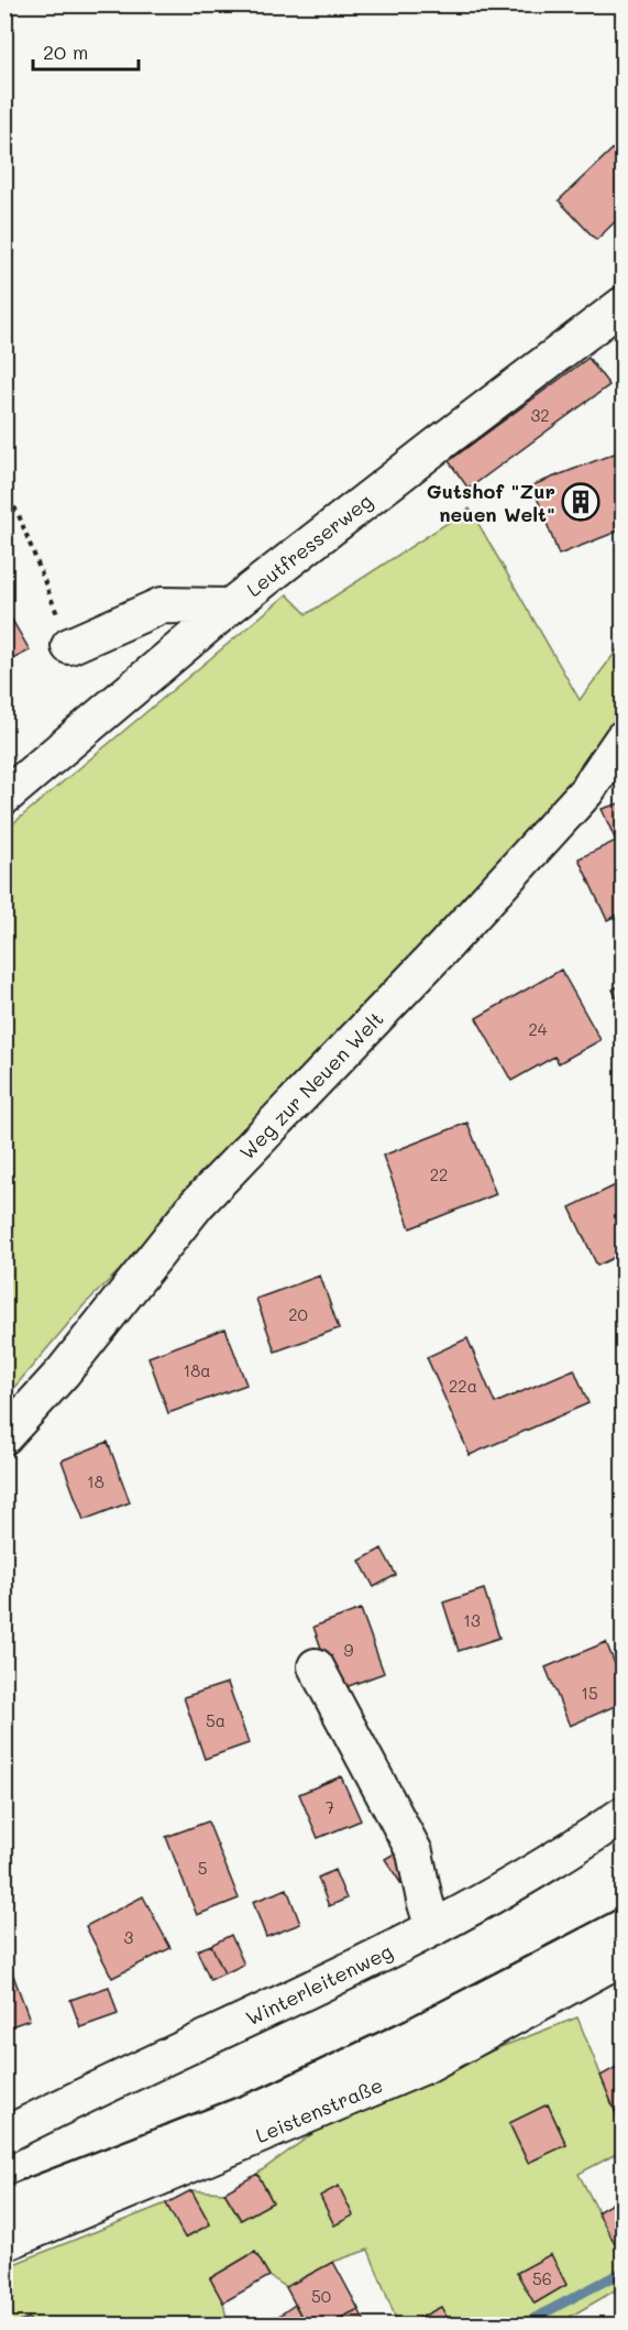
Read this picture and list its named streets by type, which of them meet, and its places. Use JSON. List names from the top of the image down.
{
  "streets": {
    "main road": ["Leistenstraße"],
    "street": ["Leutfresserweg", "Weg zur Neuen Welt", "Winterleitenweg"]
  },
  "places": {
    "building": ["Gutshof \"Zur neuen Welt\""]
  },
  "house_numbers": [
    "32",
    "24",
    "22",
    "20",
    "18a",
    "22a",
    "18",
    "13",
    "9",
    "15",
    "5a",
    "7",
    "5",
    "3",
    "56",
    "50"
  ],
  "scale_bar": "20 m"
}
